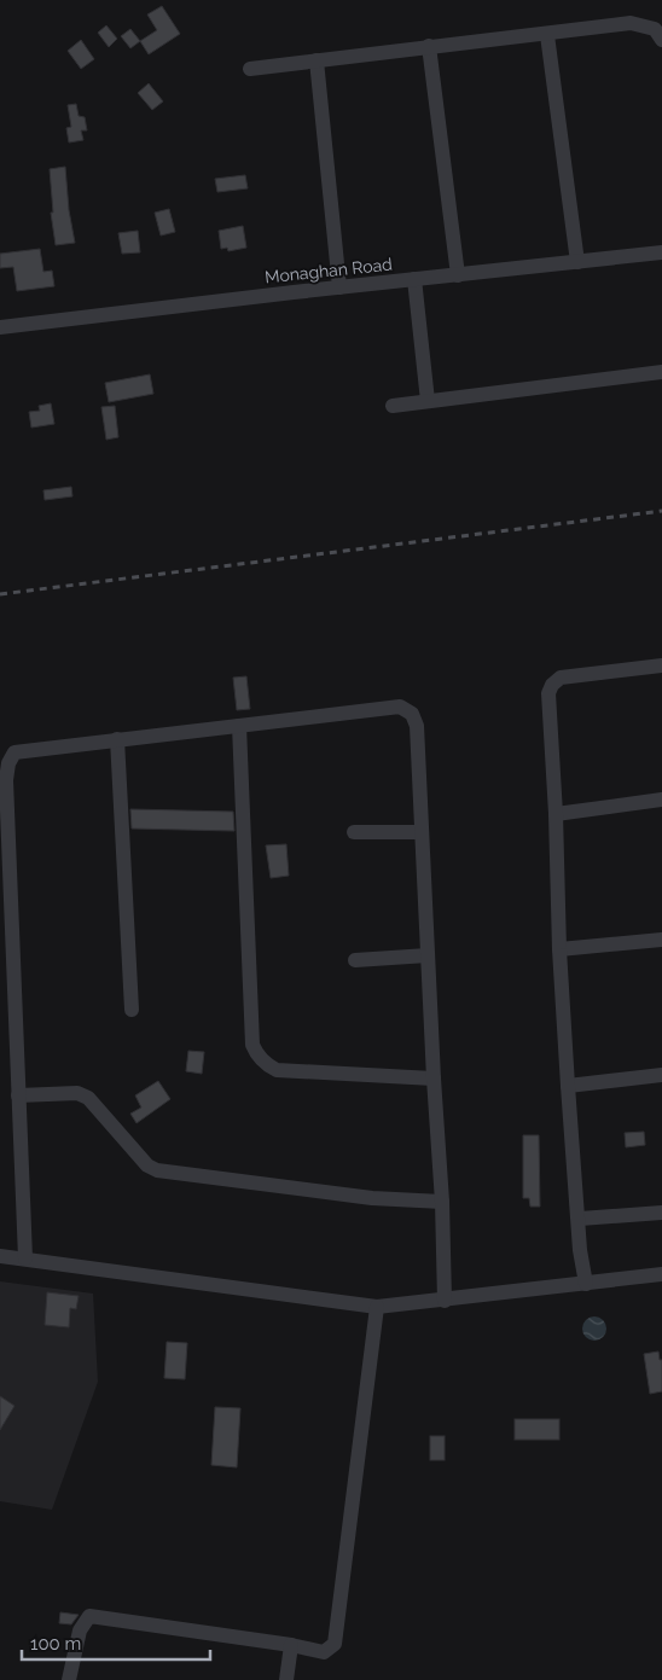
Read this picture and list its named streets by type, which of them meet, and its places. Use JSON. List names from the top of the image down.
{
  "streets": {
    "street": ["Monaghan Road"]
  },
  "scale_bar": "100 m"
}
